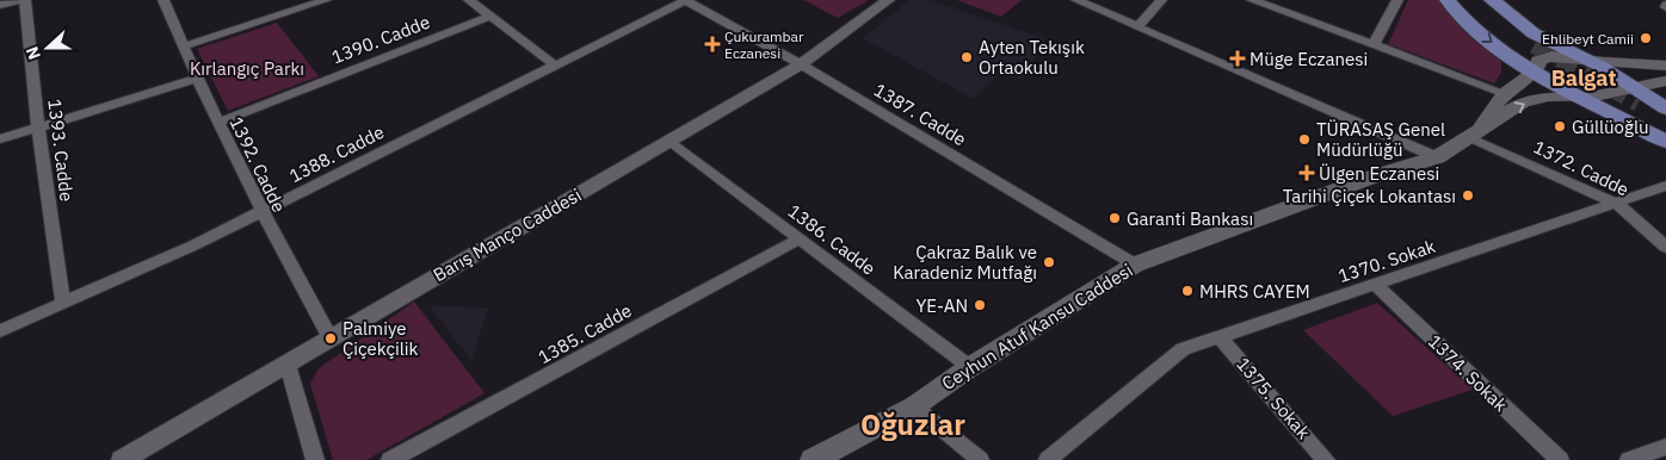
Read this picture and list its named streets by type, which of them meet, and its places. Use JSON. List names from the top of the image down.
{
  "streets": {
    "main road": ["Ceyhun Atuf Kansu Caddesi"],
    "street": [
      "1390. Cadde",
      "1387. Cadde",
      "1393. Cadde",
      "1388. Cadde",
      "1392. Cadde",
      "1372. Cadde",
      "Barış Manço Caddesi",
      "1386. Cadde",
      "1370. Sokak",
      "1385. Cadde",
      "1374. Sokak",
      "1375. Sokak"
    ]
  },
  "crossings": [
    ["1390. Cadde", "1392. Cadde"],
    ["1387. Cadde", "1388. Cadde"],
    ["1387. Cadde", "Barış Manço Caddesi"],
    ["1387. Cadde", "Ceyhun Atuf Kansu Caddesi"],
    ["1393. Cadde", "1388. Cadde"],
    ["1388. Cadde", "1392. Cadde"],
    ["1392. Cadde", "Barış Manço Caddesi"],
    ["1372. Cadde", "1370. Sokak"],
    ["1372. Cadde", "Ceyhun Atuf Kansu Caddesi"],
    ["Barış Manço Caddesi", "1386. Cadde"],
    ["1386. Cadde", "Ceyhun Atuf Kansu Caddesi"],
    ["1386. Cadde", "1385. Cadde"],
    ["1370. Sokak", "1374. Sokak"],
    ["1370. Sokak", "1375. Sokak"]
  ],
  "districts": ["Balgat", "Oğuzlar"],
  "parks": ["Kırlangıç Parkı"],
  "places": {
    "other": [
      "Ehlibeyt Camii",
      "Ayten Tekışık Ortaokulu",
      "Güllüoğlu",
      "TÜRASAŞ Genel Müdürlüğü",
      "Tarihi Çiçek Lokantası",
      "Garanti Bankası",
      "Çakraz Balık ve Karadeniz Mutfağı",
      "MHRS CAYEM",
      "YE-AN",
      "Palmiye Çiçekçilik"
    ],
    "health": ["Çukurambar Eczanesi", "Müge Eczanesi", "Ülgen Eczanesi"]
  },
  "north": "left"
}
